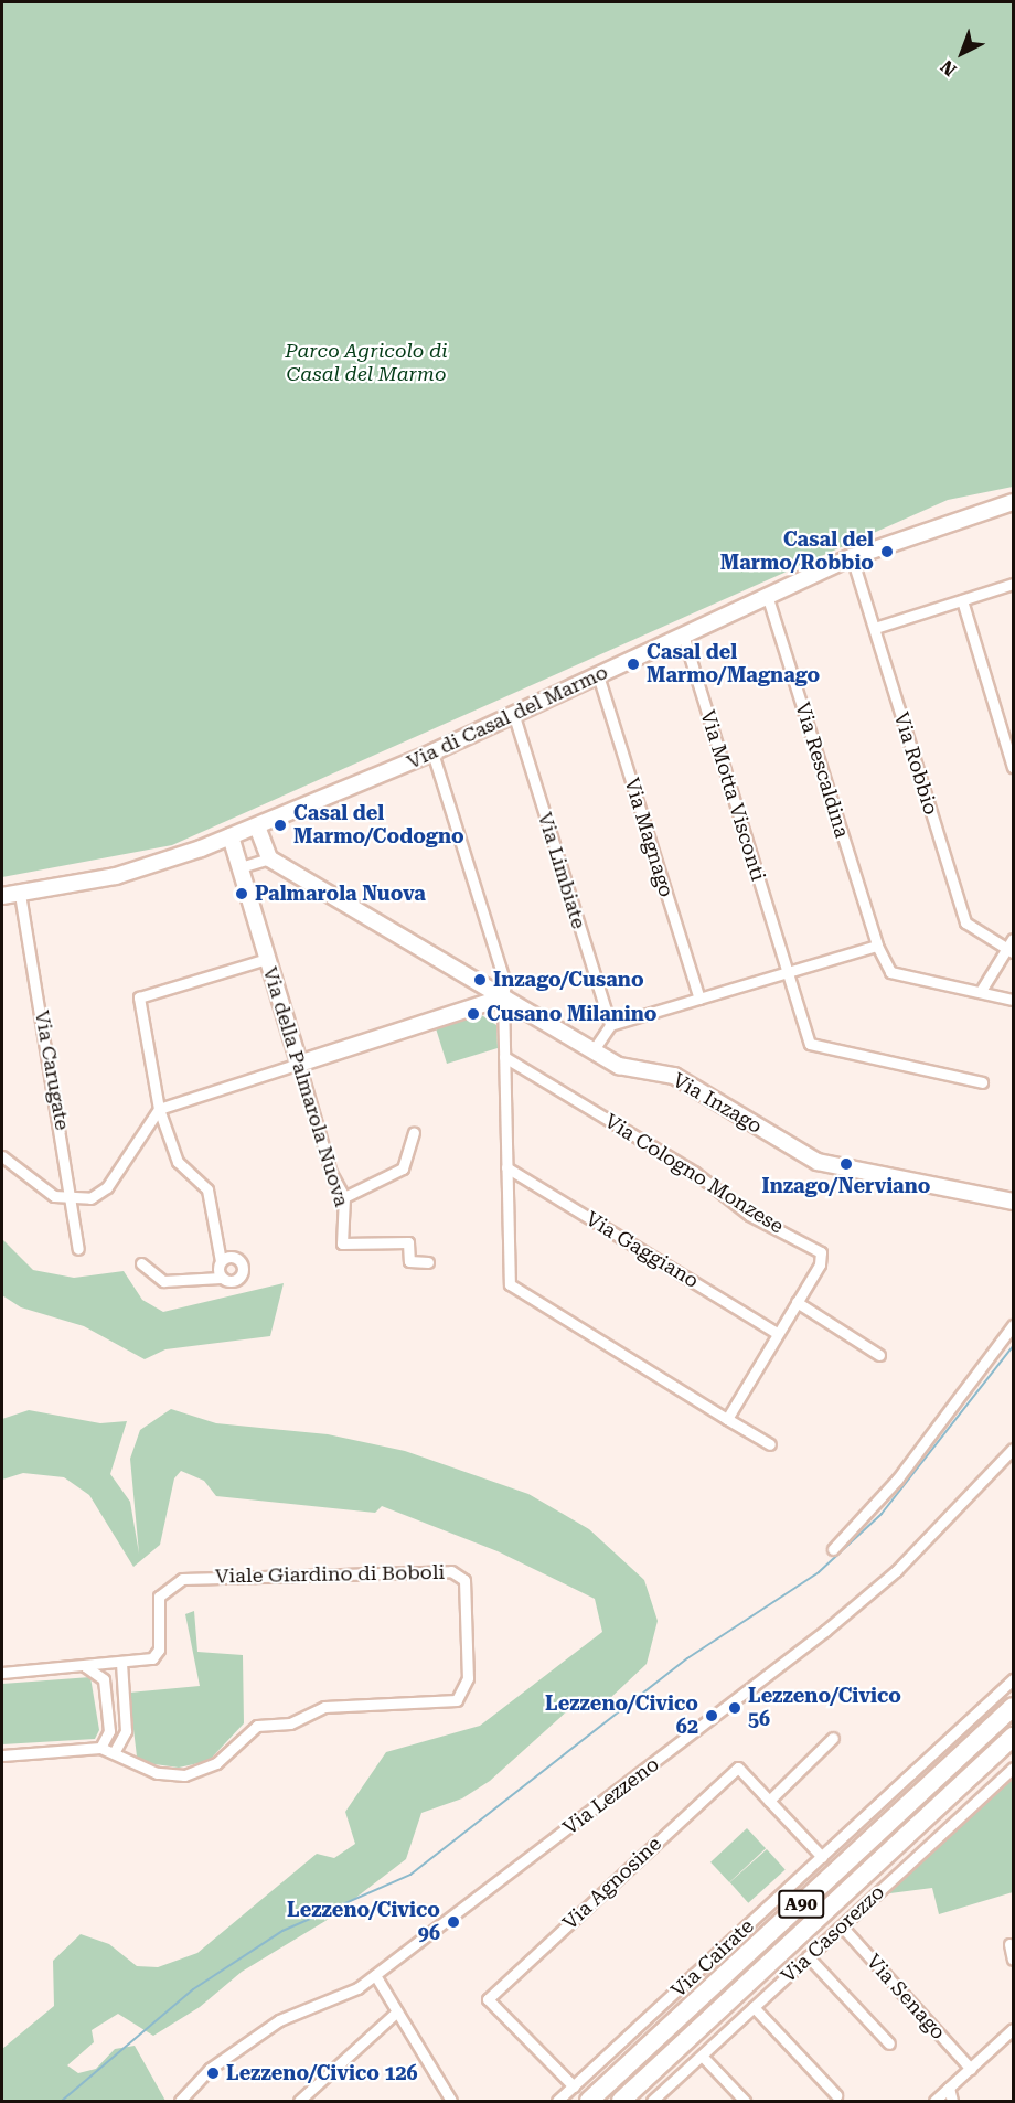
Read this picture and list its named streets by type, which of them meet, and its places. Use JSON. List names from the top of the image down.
{
  "streets": {
    "highway": ["A90"],
    "street": [
      "Via di Casal del Marmo",
      "Via Robbio",
      "Via Rescaldina",
      "Via Motta Visconti",
      "Via Magnago",
      "Via Limbiate",
      "Via Carugate",
      "Via della Palmarola Nuova",
      "Via Inzago",
      "Via Cologno Monzese",
      "Via Gaggiano",
      "Viale Giardino di Boboli",
      "Via Lezzeno",
      "Via Agnosine",
      "Via Casorezzo",
      "Via Cairate",
      "Via Senago"
    ]
  },
  "crossings": [
    ["Via di Casal del Marmo", "Via Robbio"],
    ["Via di Casal del Marmo", "Via Rescaldina"],
    ["Via di Casal del Marmo", "Via Motta Visconti"],
    ["Via di Casal del Marmo", "Via Magnago"],
    ["Via di Casal del Marmo", "Via Limbiate"],
    ["Via di Casal del Marmo", "Via della Palmarola Nuova"],
    ["Via Cologno Monzese", "Via Gaggiano"],
    ["Via Agnosine", "Via Cairate"],
    ["Via Casorezzo", "Via Senago"]
  ],
  "parks": ["Parco Agricolo di Casal del Marmo"],
  "places": [
    "Casal del Marmo/Robbio",
    "Casal del Marmo/Magnago",
    "Casal del Marmo/Codogno",
    "Palmarola Nuova",
    "Inzago/Cusano",
    "Cusano Milanino",
    "Inzago/Nerviano",
    "Lezzeno/Civico 56",
    "Lezzeno/Civico 62",
    "Lezzeno/Civico 96",
    "Lezzeno/Civico 126"
  ],
  "north": "bottom left"
}
